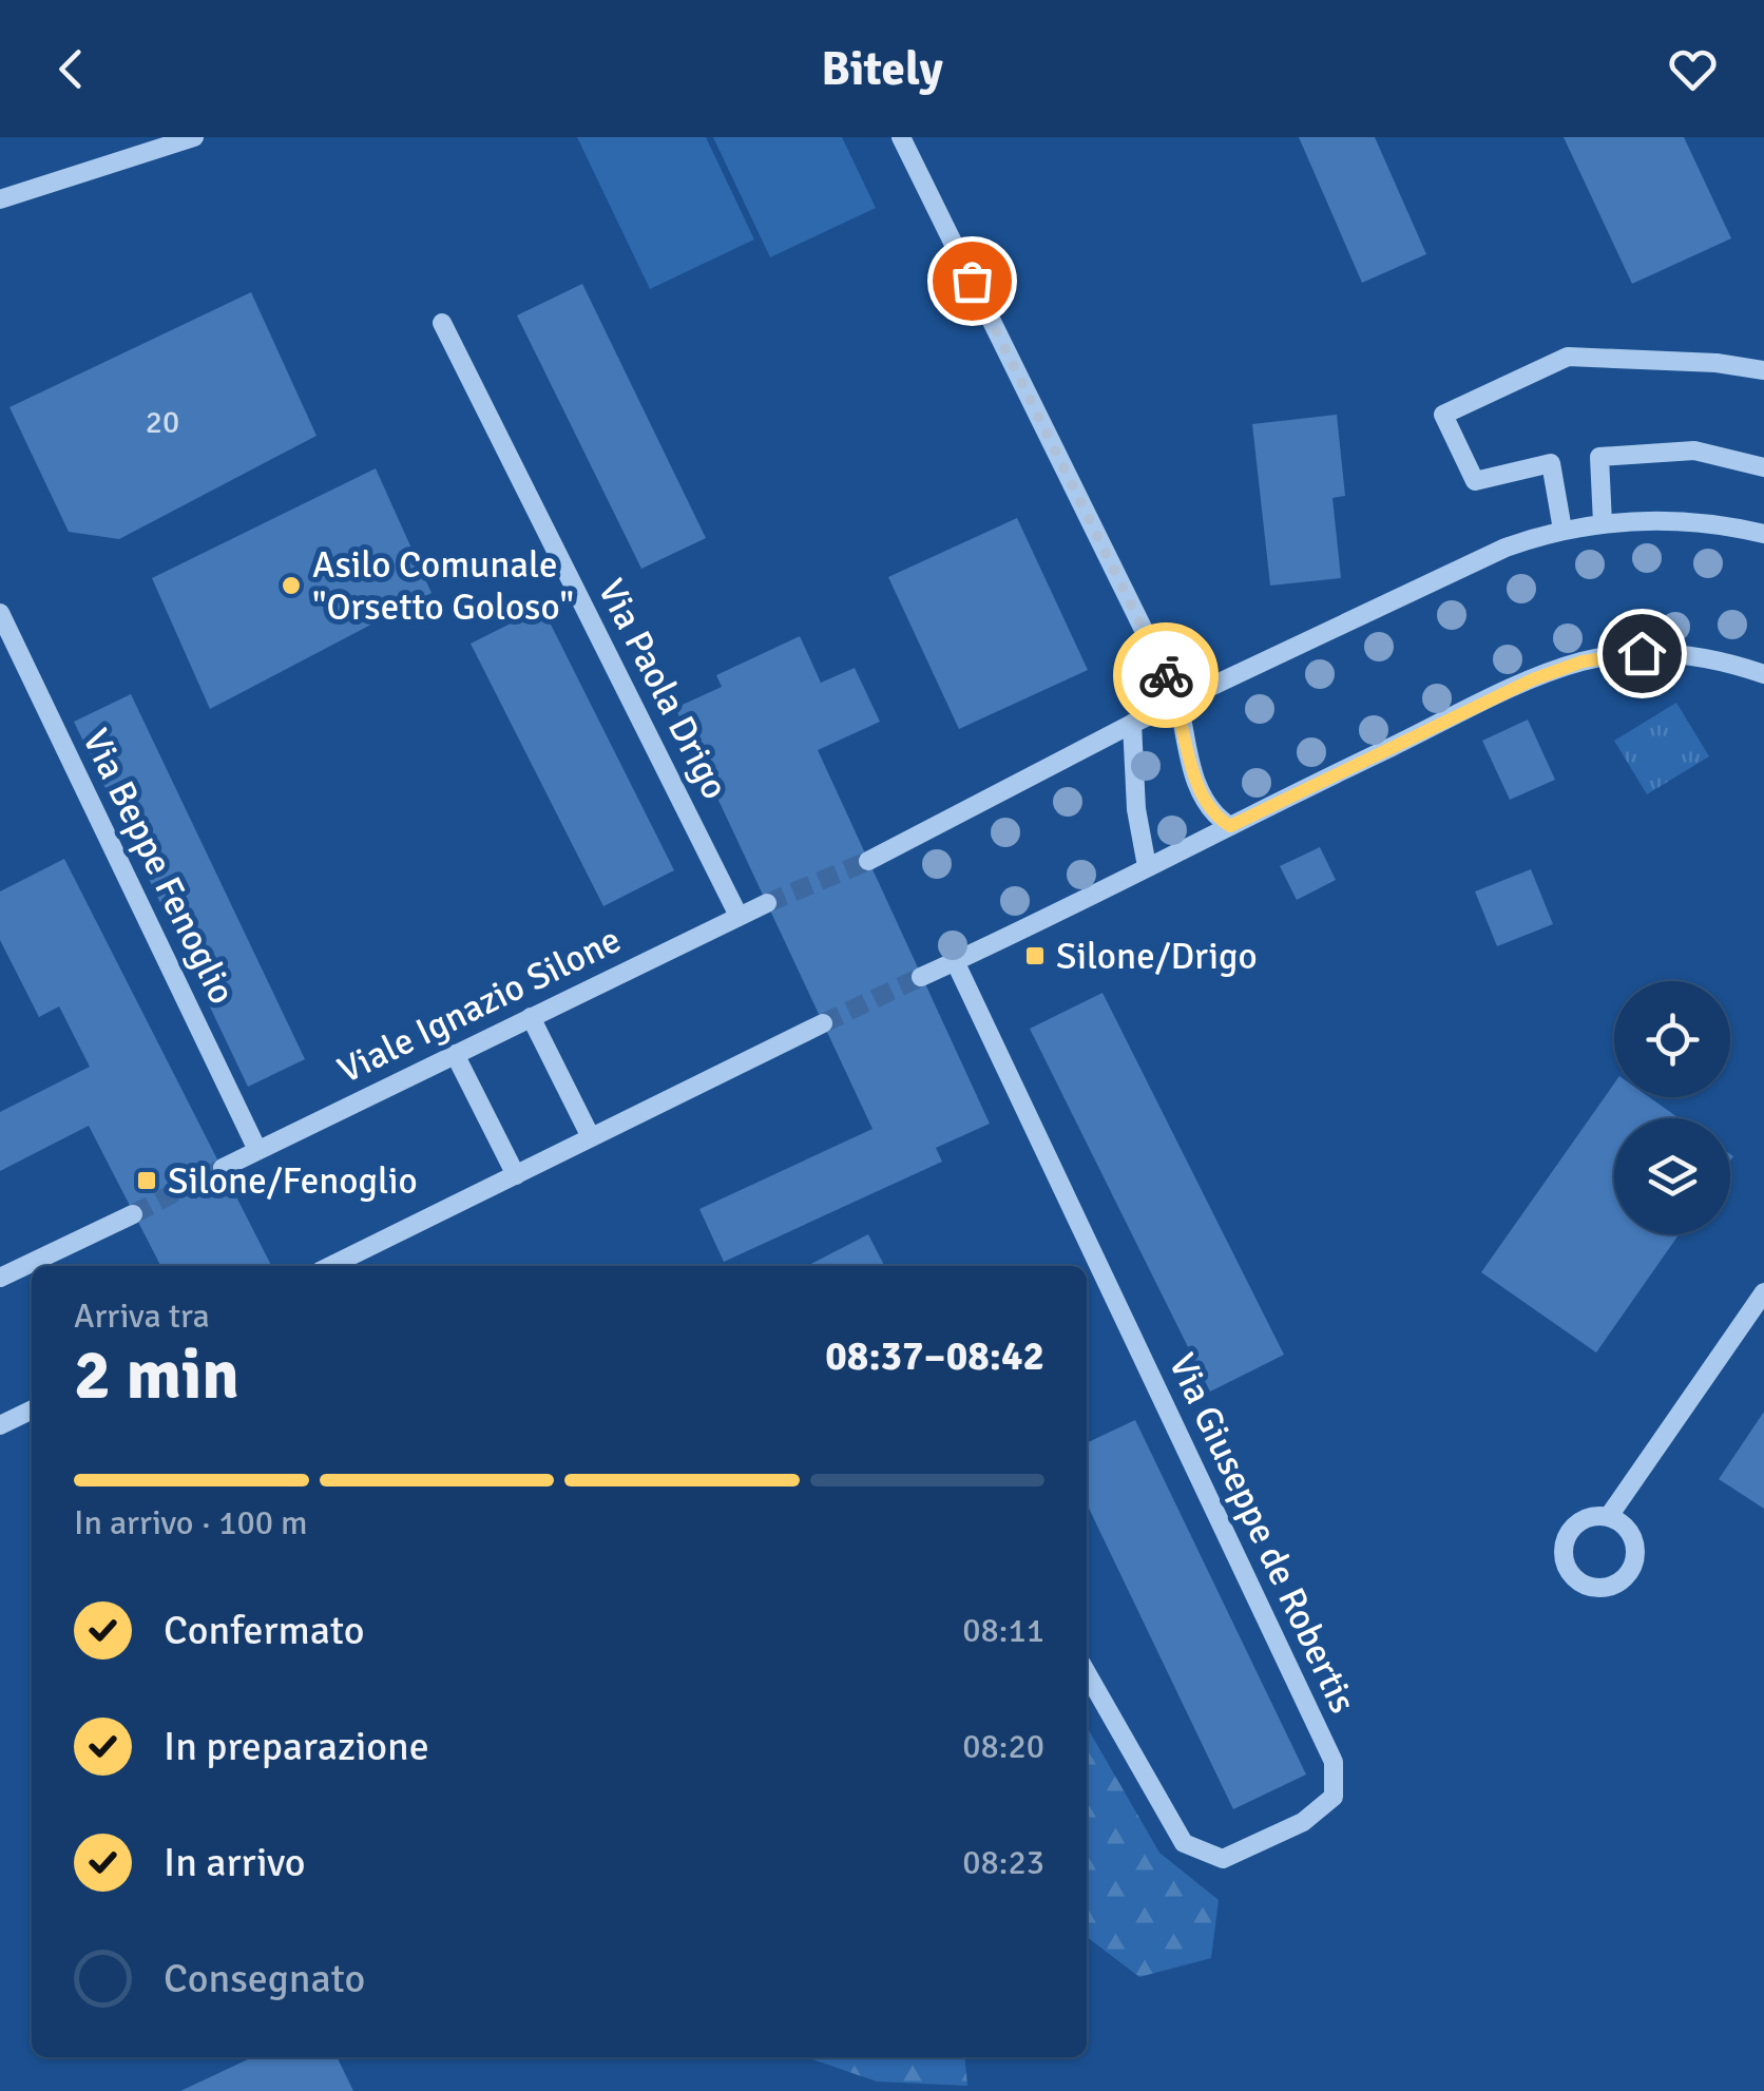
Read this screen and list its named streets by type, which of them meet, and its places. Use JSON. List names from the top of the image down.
{
  "streets": {
    "street": [
      "Via Paola Drigo",
      "Via Beppe Fenoglio",
      "Viale Ignazio Silone",
      "Via Giuseppe de Robertis"
    ]
  },
  "crossings": [
    ["Via Paola Drigo", "Viale Ignazio Silone"],
    ["Via Beppe Fenoglio", "Viale Ignazio Silone"]
  ],
  "places": {
    "other": ["Asilo Comunale \"Orsetto Goloso\""],
    "transit": ["Silone/Drigo", "Silone/Fenoglio"]
  },
  "house_numbers": ["20"],
  "page": {
    "header": "Bitely",
    "heading": ["2 min", "Arriva tra", "08:37–08:42"],
    "bar": "In arrivo · 100 m",
    "list": [
      ["Confermato", "08:11"],
      ["In preparazione", "08:20"],
      ["In arrivo", "08:23"],
      "Consegnato"
    ]
  }
}
